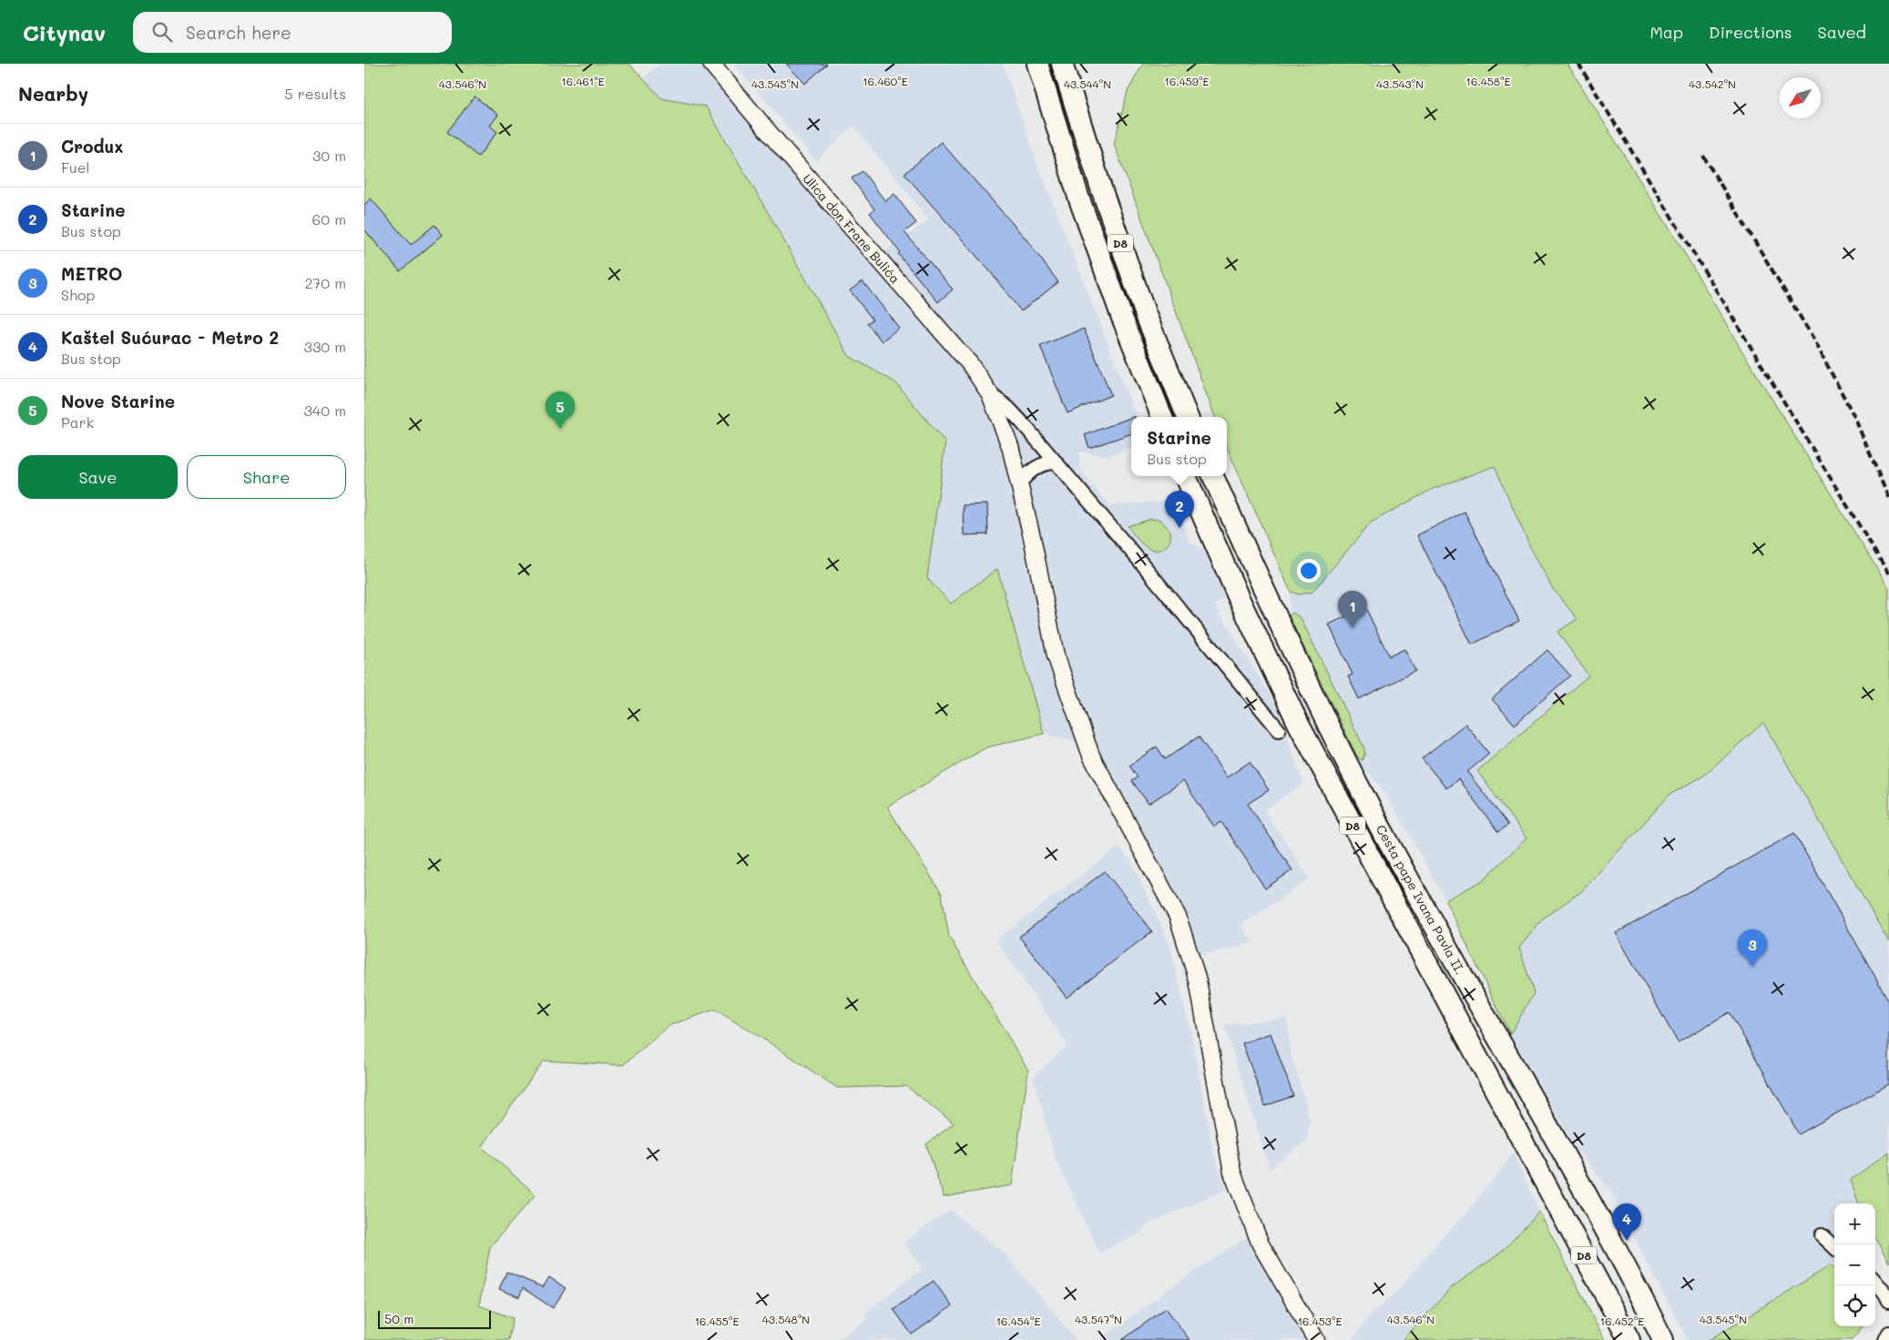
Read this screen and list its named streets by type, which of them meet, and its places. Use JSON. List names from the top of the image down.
{
  "streets": {
    "highway": ["D8", "Cesta pape Ivana Pavla II."],
    "street": ["Ulica don Frane Bulića"]
  },
  "scale_bar": "50 m",
  "north": "bottom left",
  "page": {
    "header": "Citynav",
    "search": "Search here",
    "nav": ["Map", "Directions", "Saved"],
    "heading": ["Nearby", "5 results"],
    "list": [
      {
        "mark": "1",
        "name": "Crodux",
        "note": "Fuel",
        "value": "30 m"
      },
      {
        "mark": "2",
        "name": "Starine",
        "note": "Bus stop",
        "value": "60 m"
      },
      {
        "mark": "3",
        "name": "METRO",
        "note": "Shop",
        "value": "270 m"
      },
      {
        "mark": "4",
        "name": "Kaštel Sućurac - Metro 2",
        "note": "Bus stop",
        "value": "330 m"
      },
      {
        "mark": "5",
        "name": "Nove Starine",
        "note": "Park",
        "value": "340 m"
      }
    ],
    "pins": [
      "5",
      "2",
      "1",
      "3",
      "4"
    ],
    "popup": ["Starine", "Bus stop"],
    "buttons": ["Save", "Share"],
    "map_buttons": ["+", "−"],
    "scale": "50 m"
  },
  "coordinates": [
    "16.461°E",
    "16.460°E",
    "16.459°E",
    "16.458°E",
    "43.546°N",
    "43.545°N",
    "43.544°N",
    "43.543°N",
    "43.542°N",
    "43.548°N",
    "43.547°N",
    "16.455°E",
    "16.454°E",
    "16.453°E",
    "16.452°E"
  ]
}
